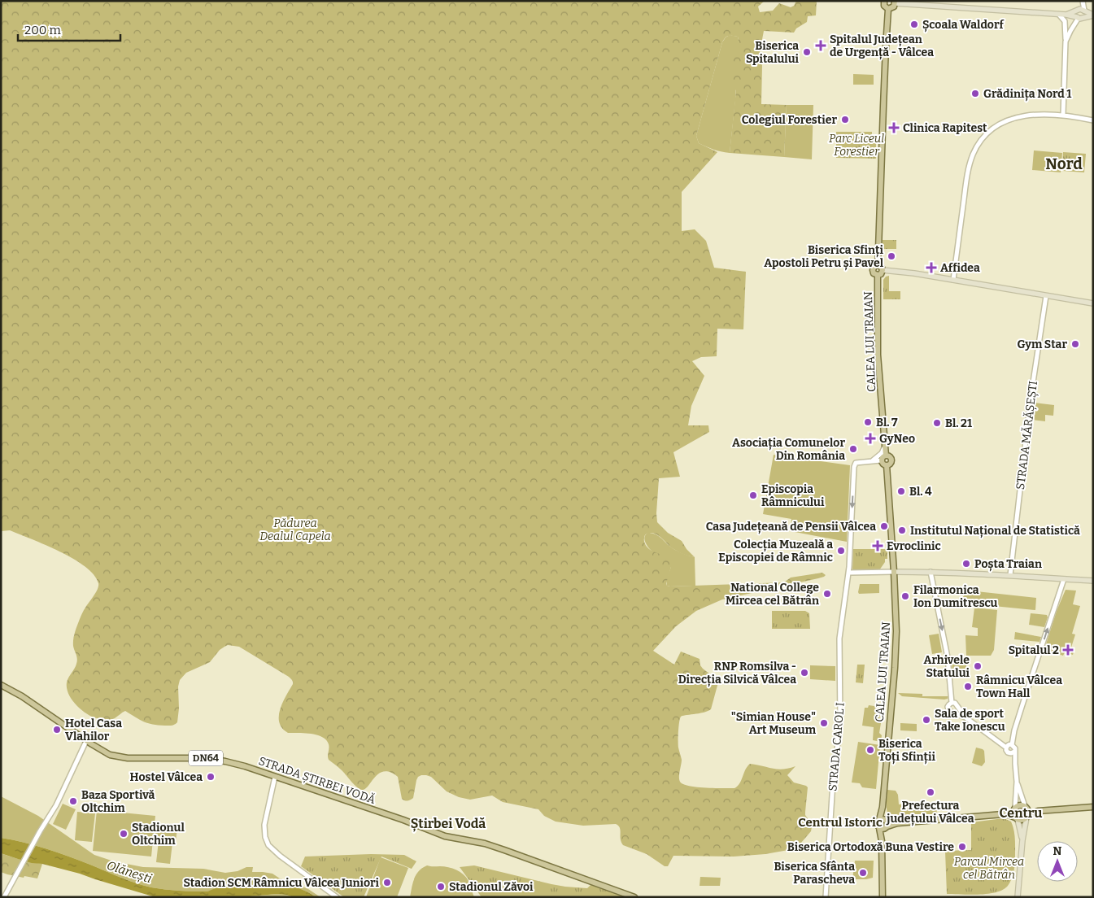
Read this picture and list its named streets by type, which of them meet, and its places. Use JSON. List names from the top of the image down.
{
  "streets": {
    "main road": ["CALEA LUI TRAIAN", "DN64", "STRADA ȘTIRBEI VODĂ"],
    "street": ["STRADA MĂRĂȘEȘTI", "STRADA CAROL I"]
  },
  "districts": [
    "Nord",
    "Centru",
    "Centrul Istoric",
    "Știrbei Vodă"
  ],
  "water": ["Olănești"],
  "parks": ["Parc Liceul Forestier", "Pădurea Dealul Capela", "Parcul Mircea cel Bătrân"],
  "places": {
    "other": [
      "Școala Waldorf",
      "Biserica Spitalului",
      "Grădinița Nord 1",
      "Colegiul Forestier",
      "Biserica Sfinți Apostoli Petru și Pavel",
      "Gym Star",
      "Bl. 7",
      "Bl. 21",
      "Asociația Comunelor Din România",
      "Bl. 4",
      "Episcopia Râmnicului",
      "Casa Județeană de Pensii Vâlcea",
      "Institutul Național de Statistică",
      "Colecția Muzeală a Episcopiei de Râmnic",
      "Poșta Traian",
      "National College Mircea cel Bătrân",
      "Filarmonica Ion Dumitrescu",
      "Arhivele Statului",
      "RNP Romsilva - Direcția Silvică Vâlcea",
      "Râmnicu Vâlcea Town Hall",
      "Sala de sport Take Ionescu",
      "\"Simian House\" Art Museum",
      "Hotel Casa Vlahilor",
      "Biserica Toți Sfinții",
      "Hostel Vâlcea",
      "Prefectura județului Vâlcea",
      "Baza Sportivă Oltchim",
      "Stadionul Oltchim",
      "Biserica Ortodoxă Buna Vestire",
      "Biserica Sfânta Parascheva",
      "Stadion SCM Râmnicu Vâlcea Juniori",
      "Stadionul Zăvoi"
    ],
    "health": [
      "Spitalul Județean de Urgență - Vâlcea",
      "Clinica Rapitest",
      "Affidea",
      "GyNeo",
      "Evroclinic",
      "Spitalul 2"
    ]
  },
  "scale_bar": "200 m",
  "north": "top"
}
